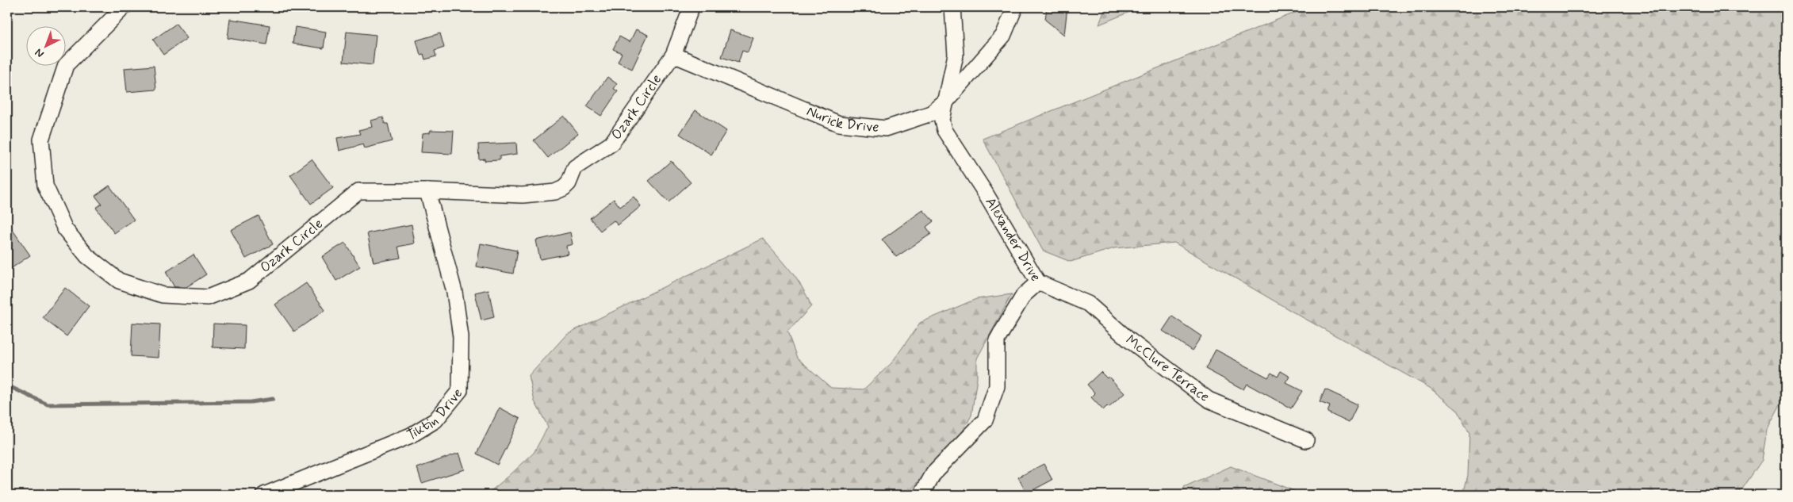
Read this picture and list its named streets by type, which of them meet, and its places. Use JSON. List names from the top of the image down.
{
  "streets": {
    "street": [
      "Ozark Circle",
      "Nurick Drive",
      "Alexander Drive",
      "McClure Terrace",
      "Tiktin Drive"
    ]
  },
  "crossings": [
    ["Ozark Circle", "Nurick Drive"],
    ["Ozark Circle", "Tiktin Drive"],
    ["Nurick Drive", "Alexander Drive"],
    ["Alexander Drive", "McClure Terrace"]
  ],
  "north": "bottom left"
}
